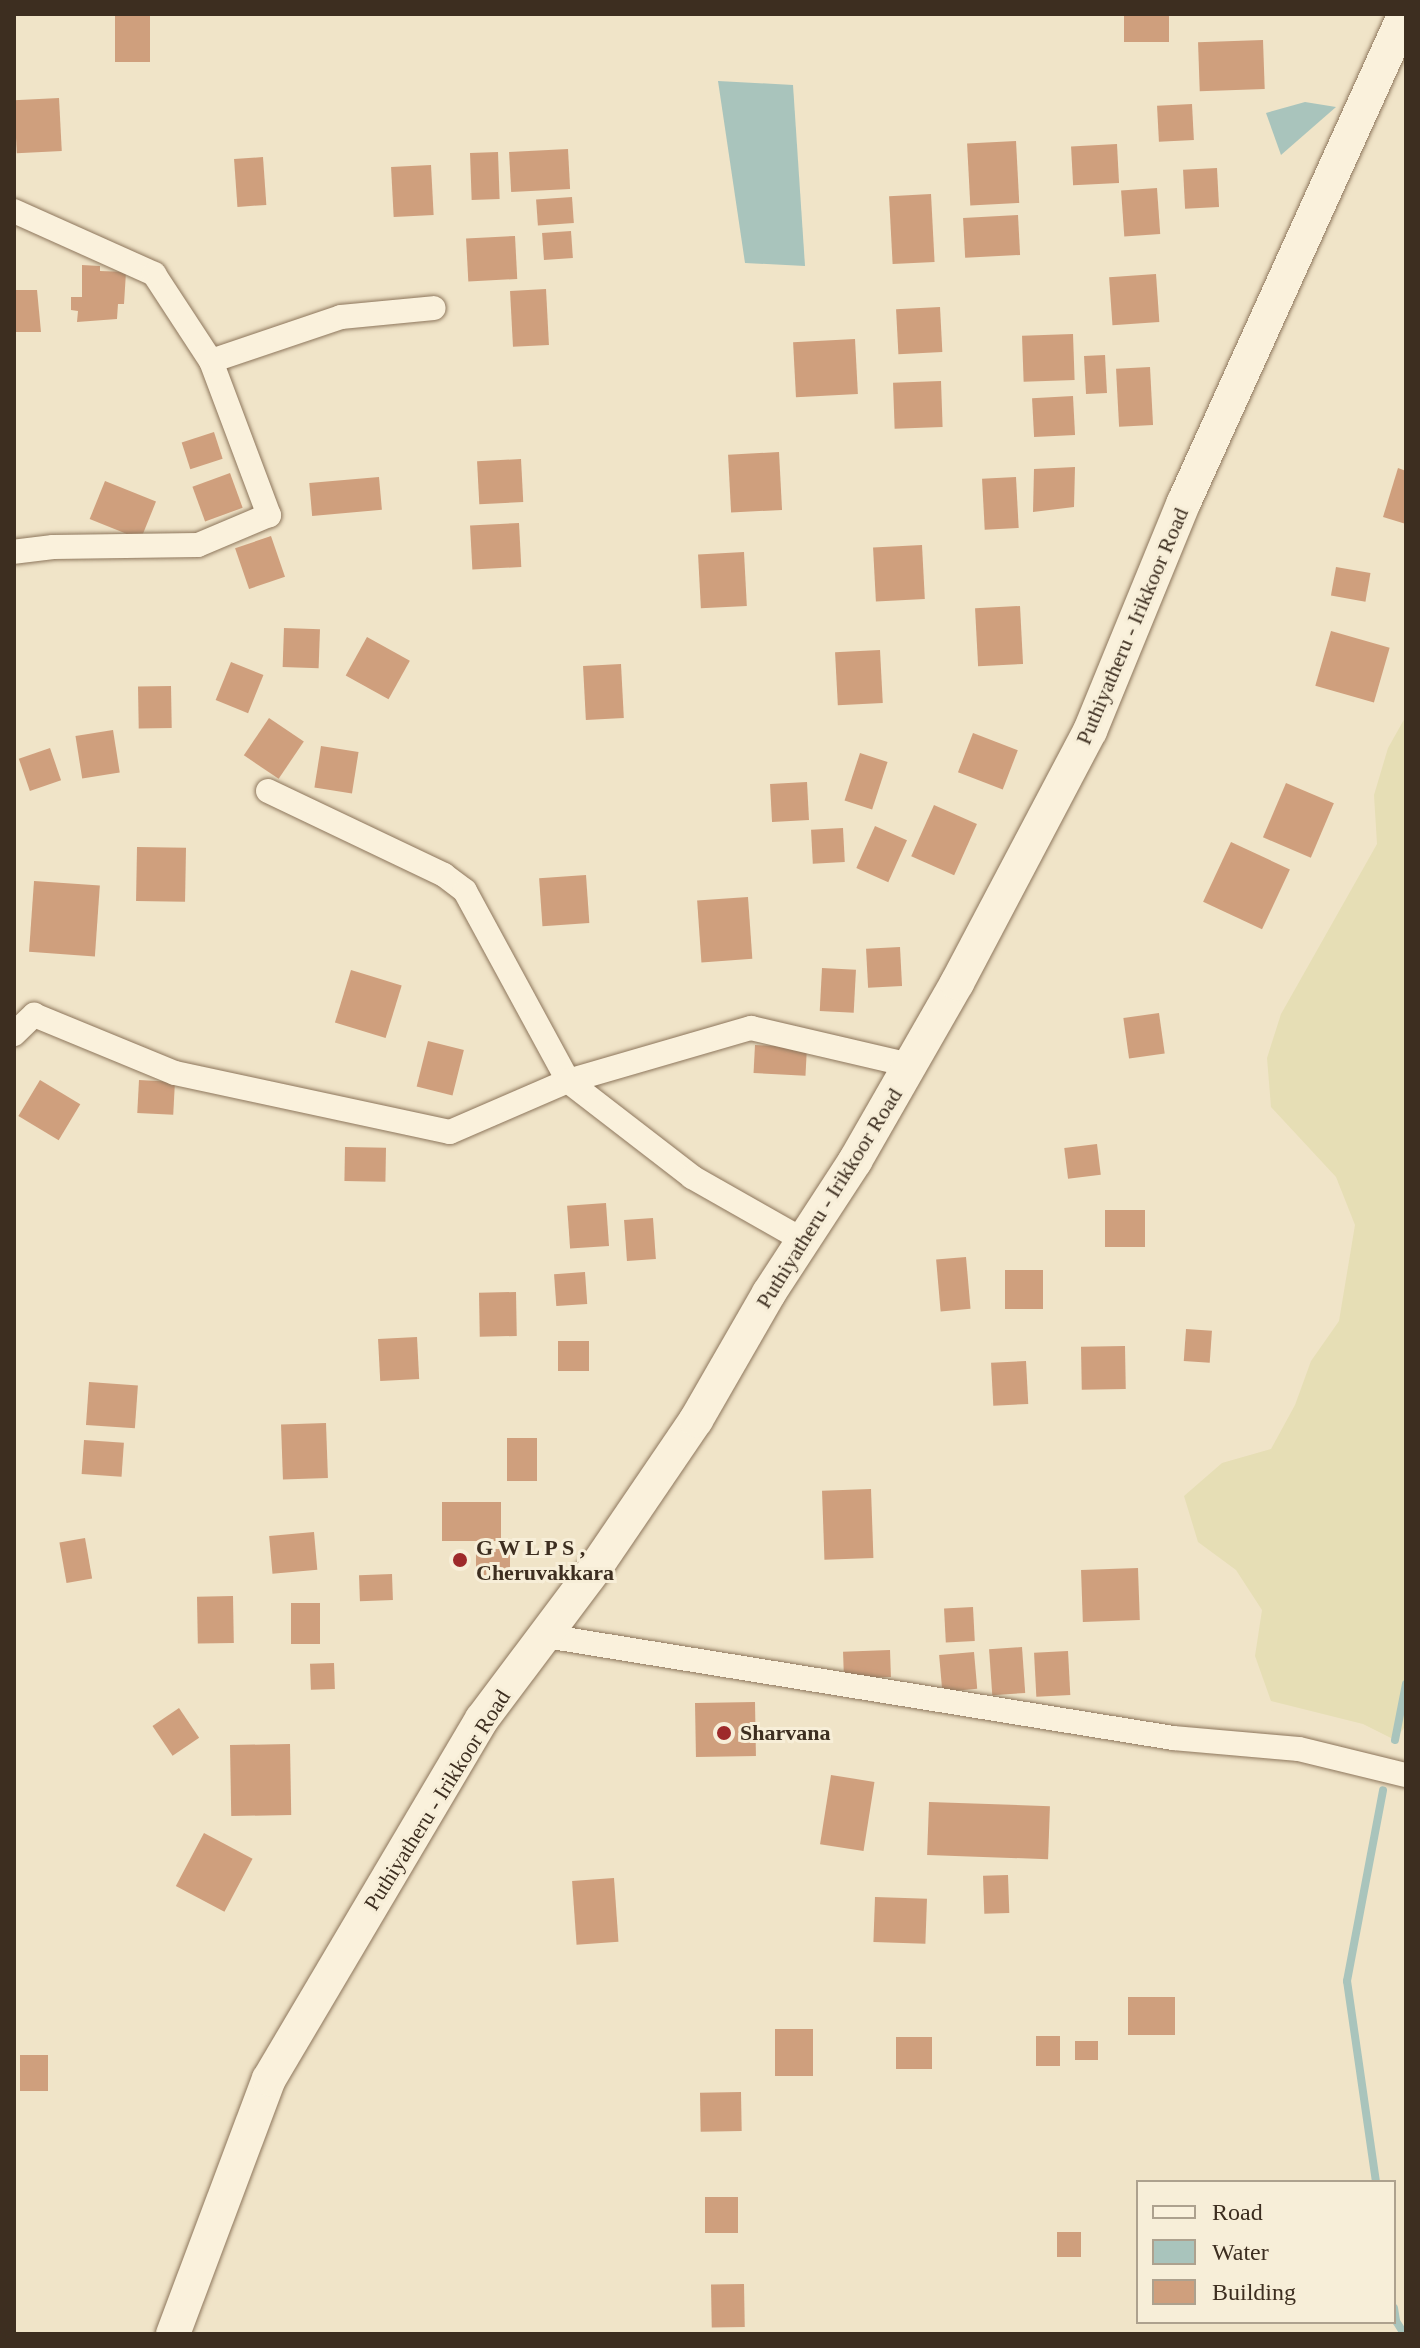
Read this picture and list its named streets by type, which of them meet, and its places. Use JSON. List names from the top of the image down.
{
  "streets": {
    "main road": ["Puthiyatheru - Irikkoor Road"]
  },
  "places": ["G W L P S , Cheruvakkara", "Sharvana"],
  "legend": ["Road", "Water", "Building"]
}
